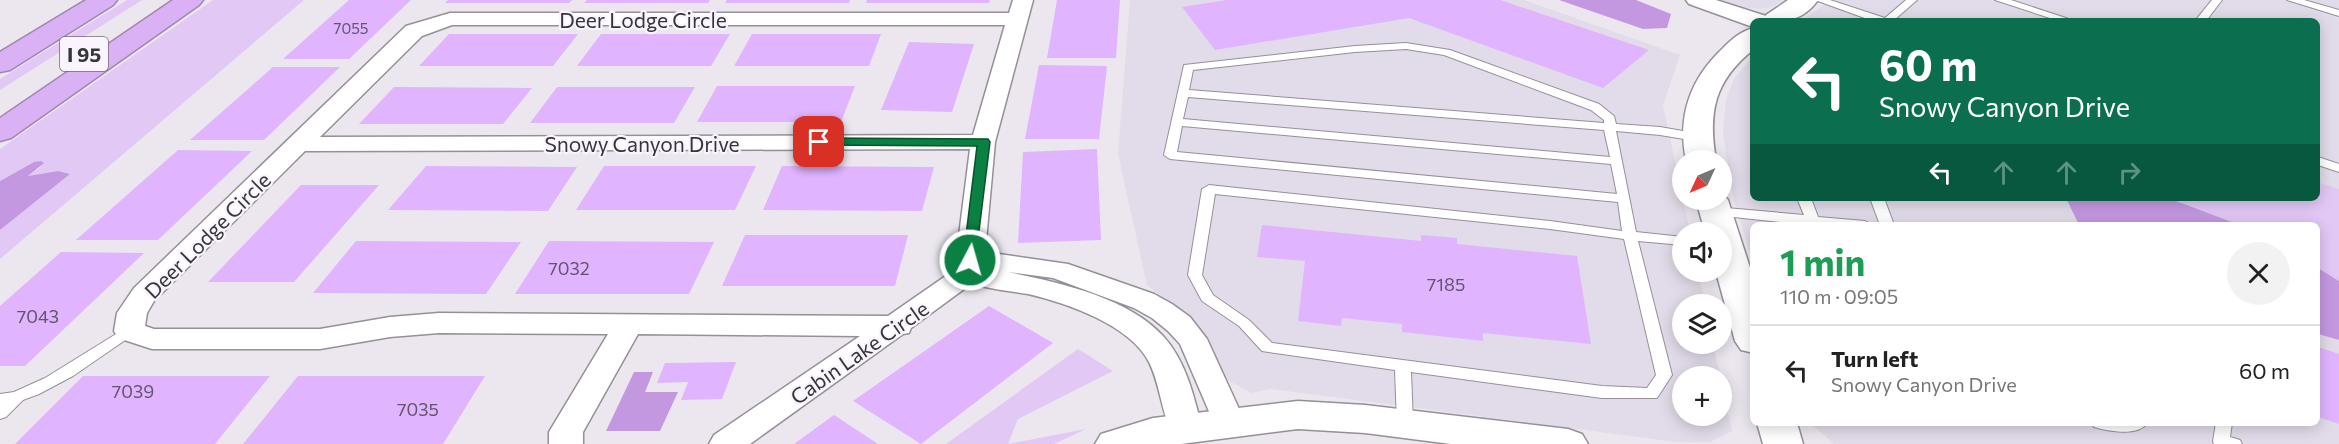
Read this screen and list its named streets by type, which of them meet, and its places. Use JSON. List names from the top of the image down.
{
  "streets": {
    "highway": ["I 95"],
    "street": ["Deer Lodge Circle", "Snowy Canyon Drive", "Cabin Lake Circle"]
  },
  "crossings": [
    ["Deer Lodge Circle", "Snowy Canyon Drive"]
  ],
  "house_numbers": [
    "7055",
    "7032",
    "7185",
    "7043",
    "7039",
    "7035"
  ],
  "north": "bottom left",
  "page": {
    "turn": ["60 m", "Snowy Canyon Drive"],
    "map_buttons": "+",
    "heading": ["1 min", "110 m · 09:05"],
    "list": [
      {
        "name": "Turn left",
        "note": "Snowy Canyon Drive",
        "value": "60 m"
      }
    ]
  }
}
